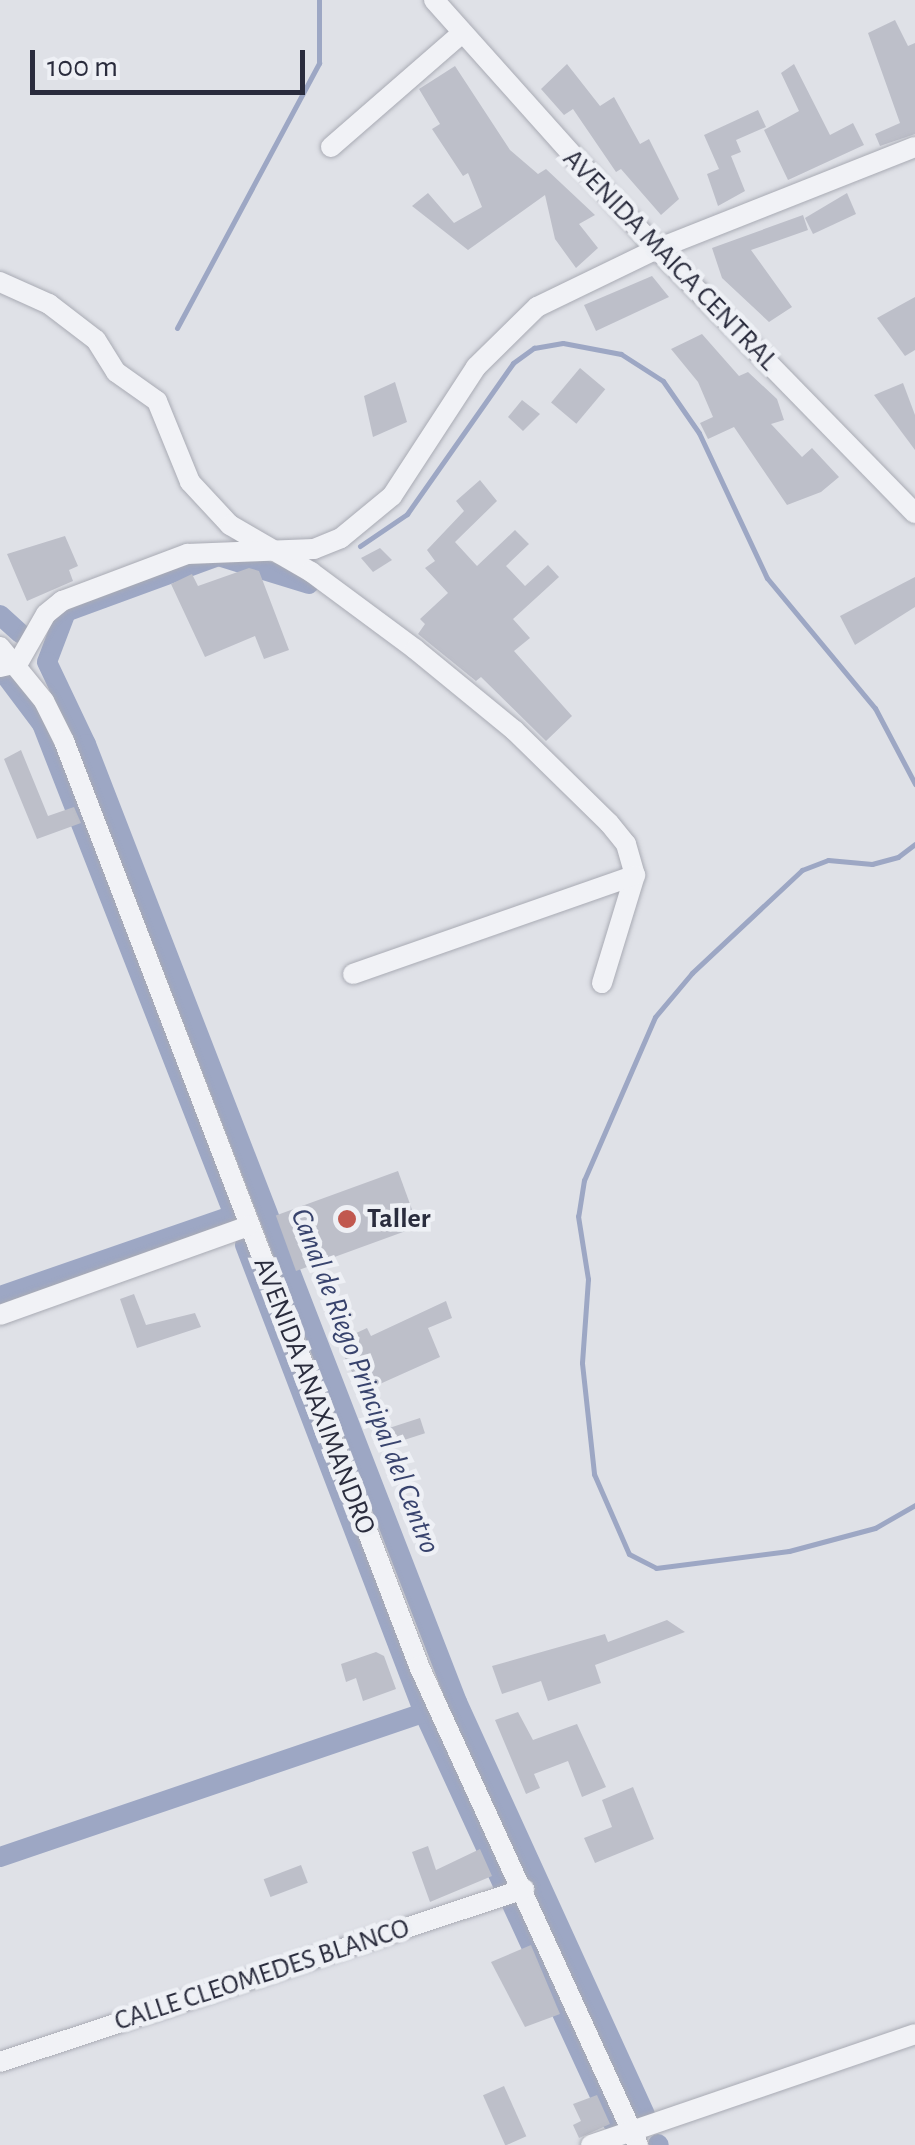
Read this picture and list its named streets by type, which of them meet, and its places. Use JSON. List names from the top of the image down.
{
  "streets": {
    "street": ["AVENIDA MAICA CENTRAL", "AVENIDA ANAXIMANDRO", "CALLE CLEOMEDES BLANCO"]
  },
  "crossings": [
    ["AVENIDA ANAXIMANDRO", "CALLE CLEOMEDES BLANCO"]
  ],
  "water": ["Canal de Riego Principal del Centro"],
  "places": ["Taller"],
  "scale_bar": "100 m"
}
